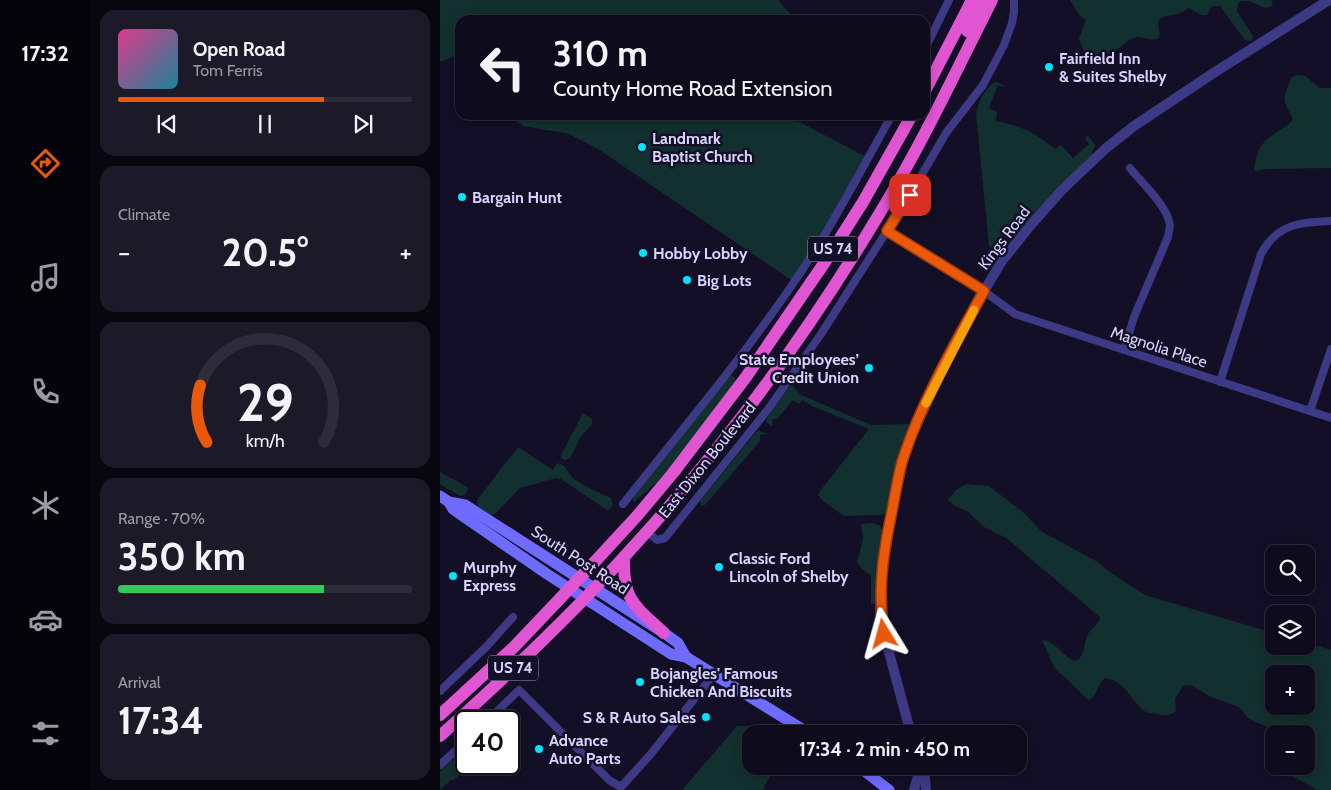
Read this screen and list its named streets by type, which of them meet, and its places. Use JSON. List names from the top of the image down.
{
  "streets": {
    "highway": ["US 74", "East Dixon Boulevard"],
    "main road": ["South Post Road"],
    "street": ["Kings Road", "Magnolia Place"]
  },
  "crossings": [
    ["Kings Road", "Magnolia Place"],
    ["East Dixon Boulevard", "South Post Road"]
  ],
  "places": [
    "Fairfield Inn & Suites Shelby",
    "Landmark Baptist Church",
    "Bargain Hunt",
    "Hobby Lobby",
    "Big Lots",
    "State Employees’ Credit Union",
    "Classic Ford Lincoln of Shelby",
    "Murphy Express",
    "Bojangles' Famous Chicken And Biscuits",
    "S & R Auto Sales",
    "Advance Auto Parts"
  ],
  "page": {
    "tabs": "17:32",
    "turn": ["310 m", "County Home Road Extension"],
    "song": ["Open Road", "Tom Ferris"],
    "tile": [
      "Climate",
      ["Range · 70%", "350 km"],
      ["Arrival", "17:34"]
    ],
    "heat": ["−", "20.5°", "+"],
    "map_buttons": ["+", "−"],
    "limit": "40",
    "trip": "17:34 · 2 min · 450 m",
    "gauge": ["29", "km/h"]
  }
}
